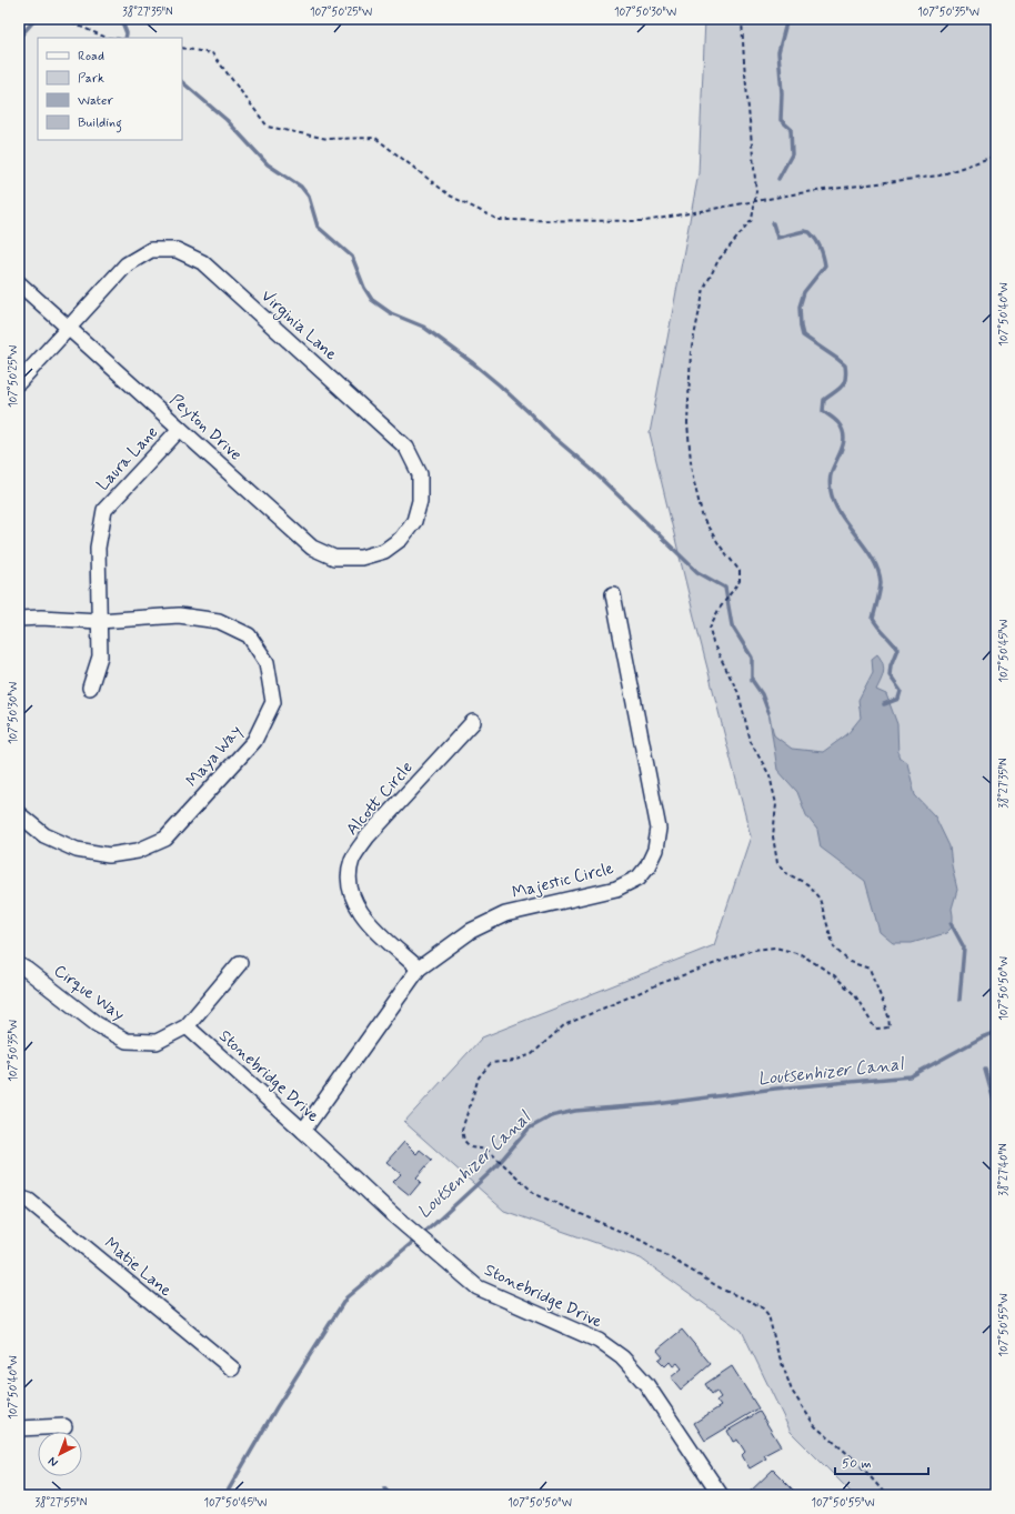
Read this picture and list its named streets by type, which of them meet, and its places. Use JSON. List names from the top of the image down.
{
  "streets": {
    "street": [
      "Virginia Lane",
      "Peyton Drive",
      "Laura Lane",
      "Maya Way",
      "Alcott Circle",
      "Majestic Circle",
      "Cirque Way",
      "Stonebridge Drive",
      "Matie Lane"
    ]
  },
  "crossings": [
    ["Virginia Lane", "Peyton Drive"],
    ["Peyton Drive", "Laura Lane"],
    ["Laura Lane", "Maya Way"],
    ["Alcott Circle", "Majestic Circle"],
    ["Majestic Circle", "Stonebridge Drive"],
    ["Cirque Way", "Stonebridge Drive"]
  ],
  "water": ["Loutsenhizer Canal"],
  "legend": [
    "Road",
    "Park",
    "Water",
    "Building"
  ],
  "scale_bar": "50 m",
  "north": "bottom left",
  "coordinates": [
    "38°27'35\"N",
    "107°50'25\"W",
    "107°50'30\"W",
    "107°50'35\"W",
    "107°50'40\"W",
    "107°50'45\"W",
    "107°50'50\"W",
    "38°27'40\"N",
    "107°50'55\"W",
    "38°27'55\"N"
  ]
}
